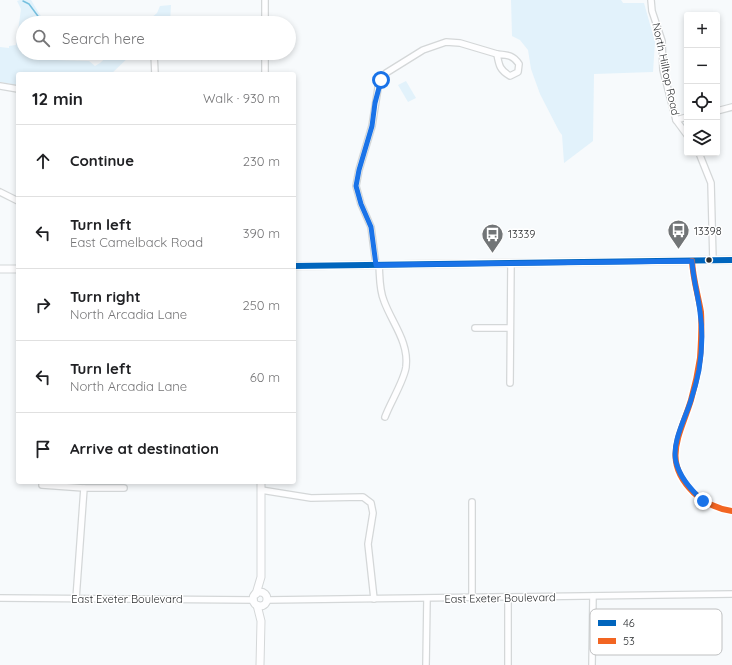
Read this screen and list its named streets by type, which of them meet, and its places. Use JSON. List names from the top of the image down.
{
  "streets": {
    "street": ["North Hilltop Road", "East Exeter Boulevard"]
  },
  "places": {
    "bus stop": ["13398", "13339"]
  },
  "lines": ["transit line 46", "transit line 53"],
  "legend": ["46", "53"],
  "page": {
    "map_buttons": ["+", "−"],
    "search": "Search here",
    "heading": ["12 min", "Walk · 930 m"],
    "list": [
      ["Continue", "230 m"],
      ["Turn left", "East Camelback Road", "390 m"],
      ["Turn right", "North Arcadia Lane", "250 m"],
      ["Turn left", "North Arcadia Lane", "60 m"],
      "Arrive at destination"
    ]
  }
}
